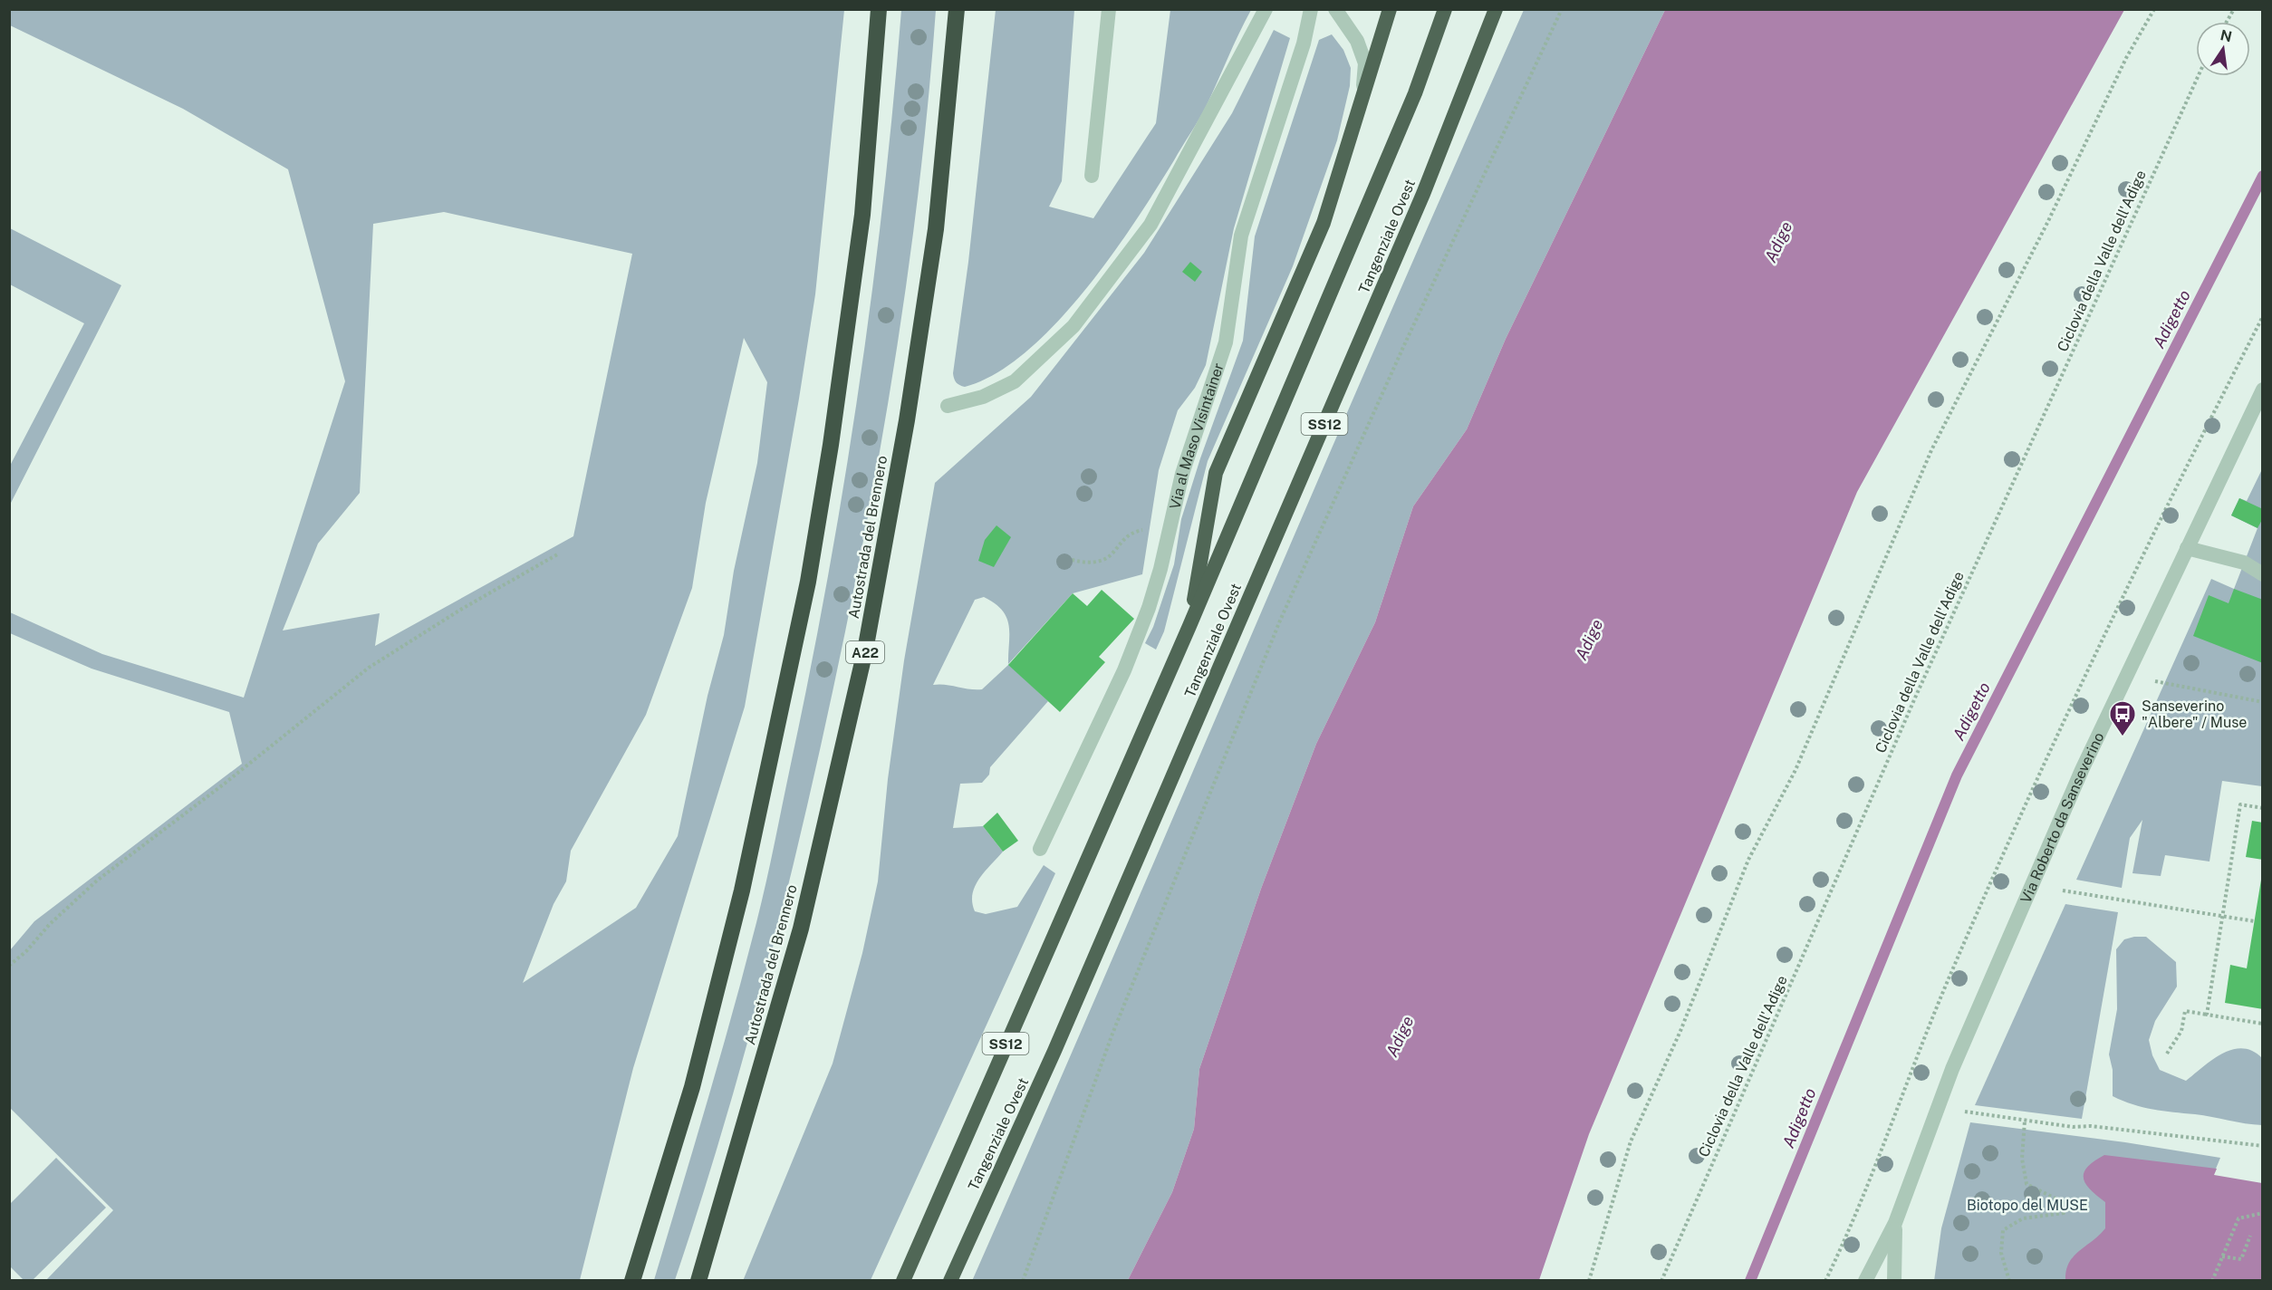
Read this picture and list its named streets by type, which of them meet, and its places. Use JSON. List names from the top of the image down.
{
  "streets": {
    "highway": [
      "Tangenziale Ovest",
      "SS12",
      "Autostrada del Brennero",
      "A22"
    ],
    "street": ["Via al Maso Visintainer", "Via Roberto da Sanseverino"],
    "path": ["Ciclovia della Valle dell'Adige"]
  },
  "water": ["Adige", "Adigetto"],
  "parks": ["Biotopo del MUSE"],
  "places": {
    "bus stop": ["Sanseverino \"Albere\" / Muse"]
  },
  "north": "top"
}
